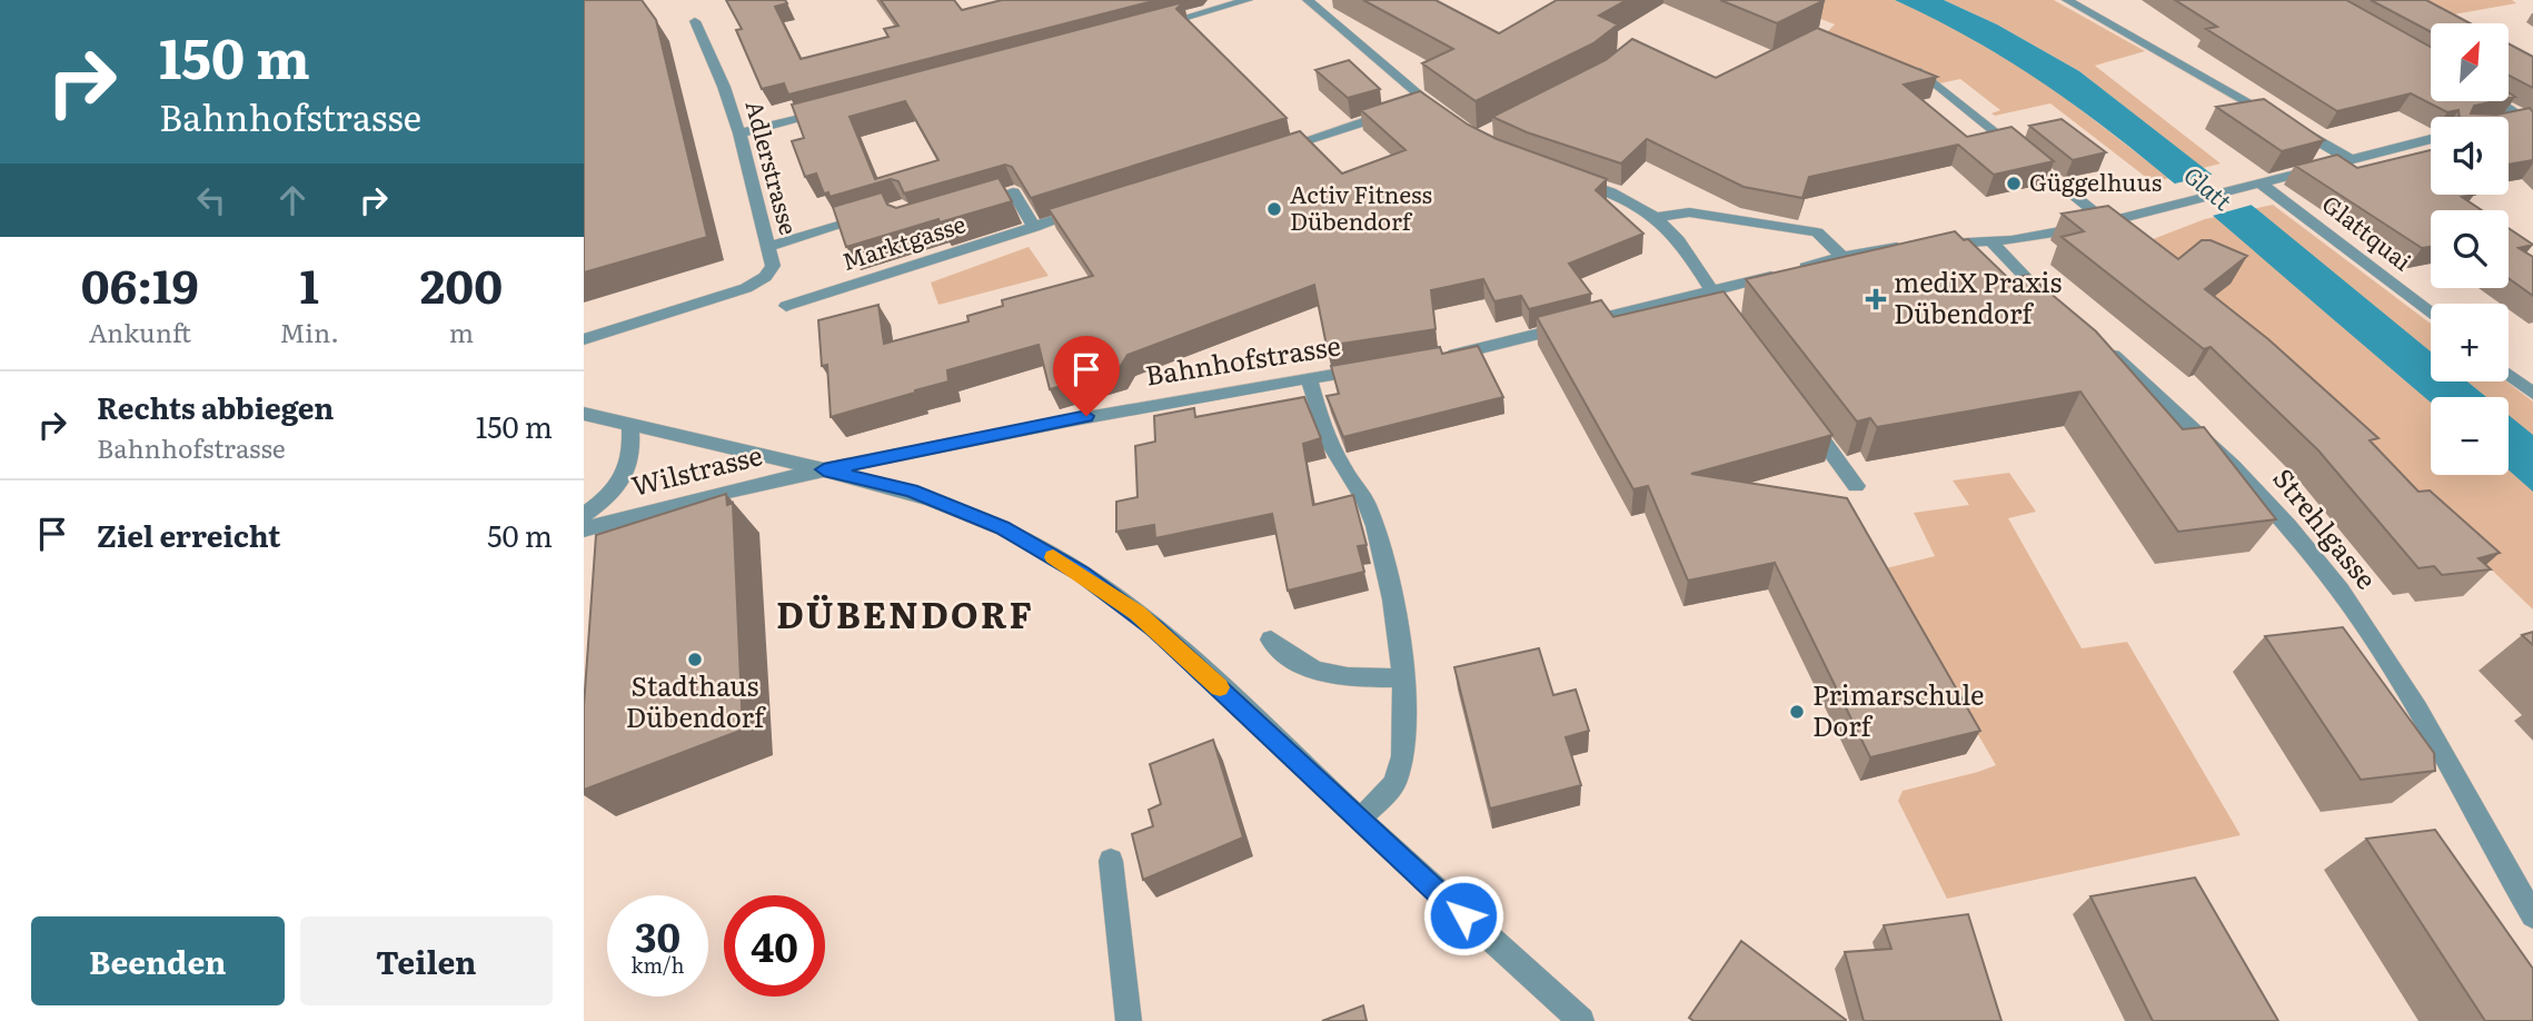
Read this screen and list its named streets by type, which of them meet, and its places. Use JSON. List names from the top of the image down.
{
  "streets": {
    "street": [
      "Adlerstrasse",
      "Glattquai",
      "Marktgasse",
      "Bahnhofstrasse",
      "Wilstrasse",
      "Strehlgasse"
    ]
  },
  "crossings": [
    ["Adlerstrasse", "Marktgasse"],
    ["Bahnhofstrasse", "Wilstrasse"]
  ],
  "districts": ["DÜBENDORF"],
  "water": ["Glatt"],
  "places": {
    "other": [
      "Güggelhuus",
      "Activ Fitness Dübendorf",
      "Stadthaus Dübendorf",
      "Primarschule Dorf"
    ],
    "health": ["mediX Praxis Dübendorf"]
  },
  "north": "top right",
  "page": {
    "turn": ["150 m", "Bahnhofstrasse"],
    "map_buttons": ["+", "−"],
    "eta": [
      "06:19",
      "Ankunft",
      "1",
      "Min.",
      "200",
      "m"
    ],
    "list": [
      {
        "name": "Rechts abbiegen",
        "note": "Bahnhofstrasse",
        "value": "150 m"
      },
      {
        "name": "Ziel erreicht",
        "value": "50 m"
      }
    ],
    "speed": "30 km/h",
    "limit": "40",
    "buttons": ["Beenden", "Teilen"]
  }
}
